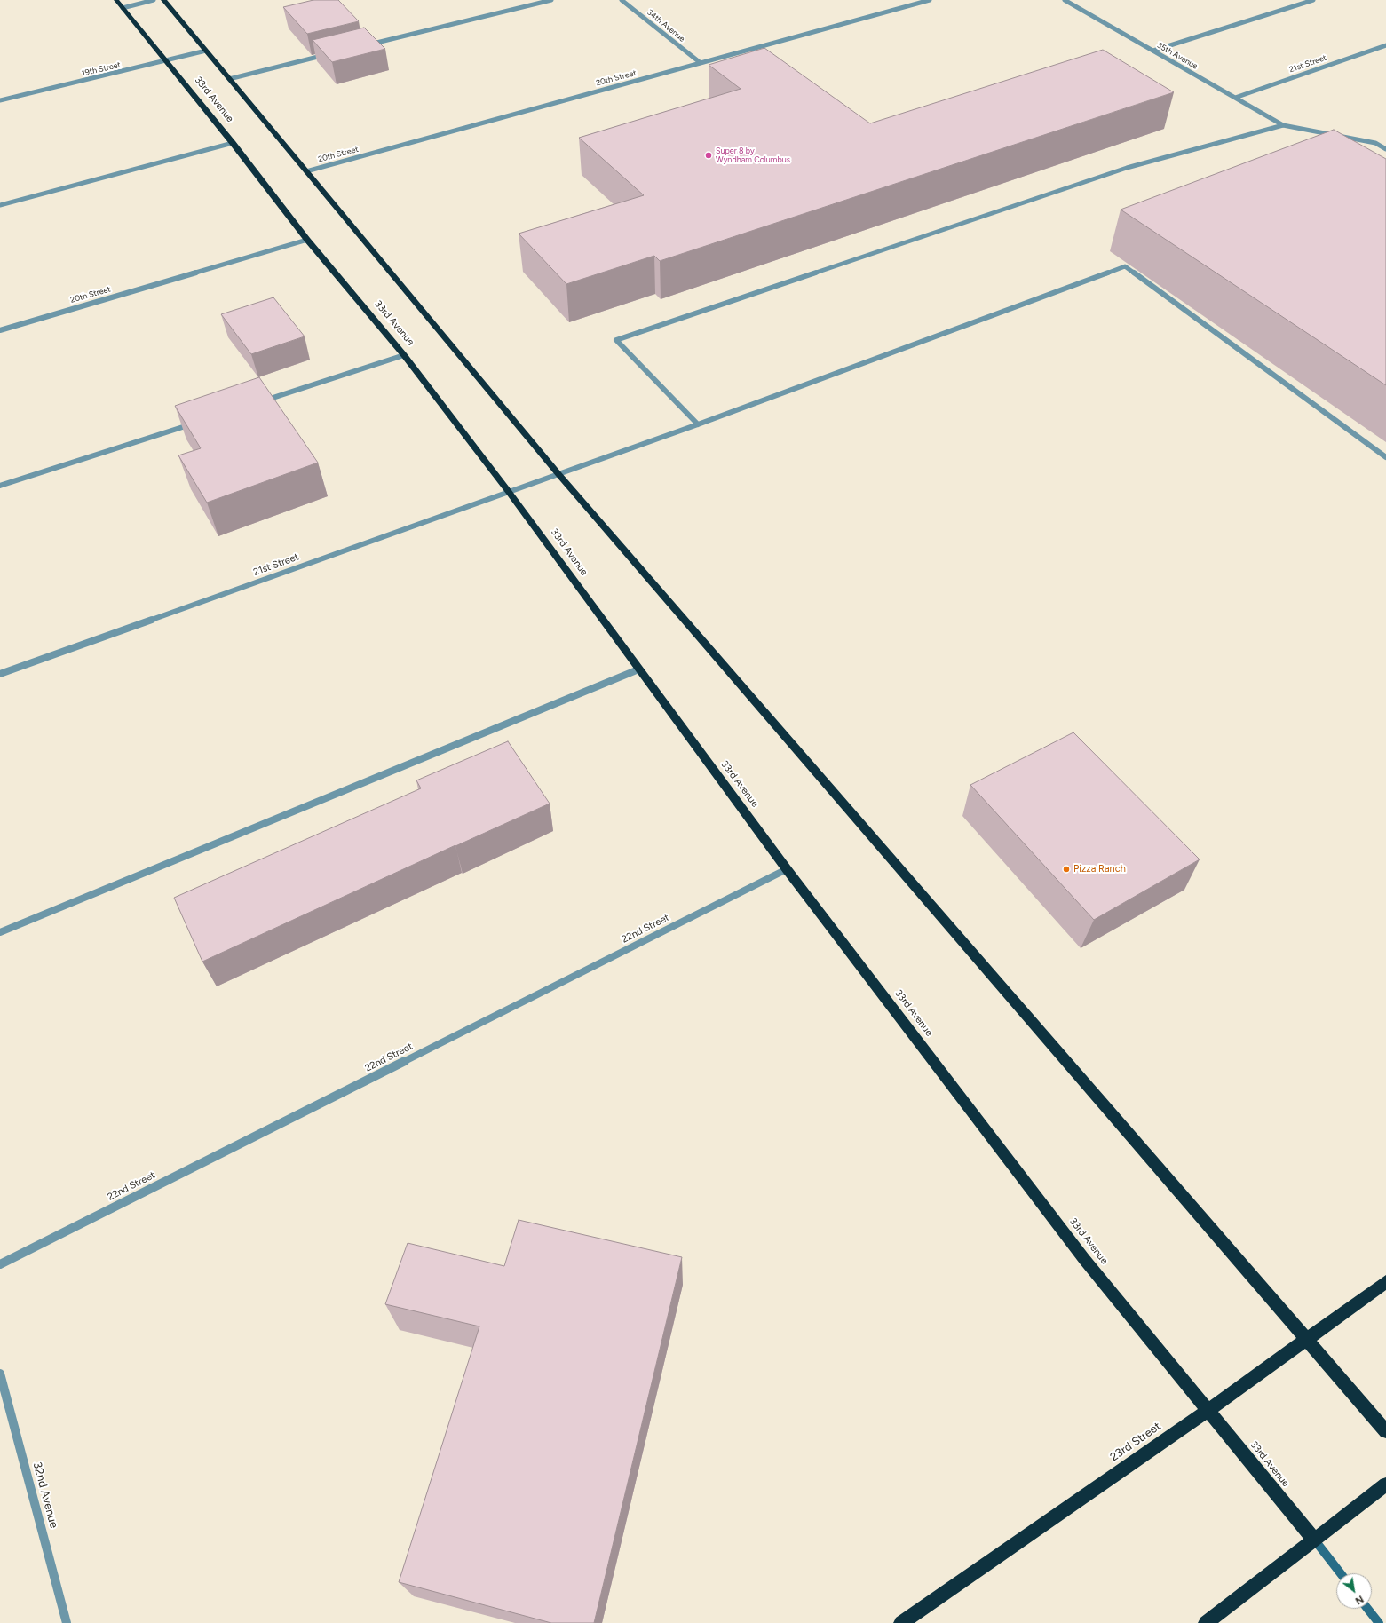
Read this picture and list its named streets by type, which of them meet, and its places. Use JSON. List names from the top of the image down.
{
  "streets": {
    "highway": ["33rd Avenue", "23rd Street"],
    "street": [
      "34th Avenue",
      "35th Avenue",
      "21st Street",
      "19th Street",
      "20th Street",
      "22nd Street",
      "32nd Avenue"
    ]
  },
  "crossings": [
    ["34th Avenue", "20th Street"],
    ["35th Avenue", "21st Street"],
    ["21st Street", "33rd Avenue"],
    ["19th Street", "33rd Avenue"],
    ["20th Street", "33rd Avenue"],
    ["33rd Avenue", "22nd Street"],
    ["33rd Avenue", "23rd Street"]
  ],
  "places": ["Super 8 by Wyndham Columbus", "Pizza Ranch"],
  "north": "bottom right"
}
